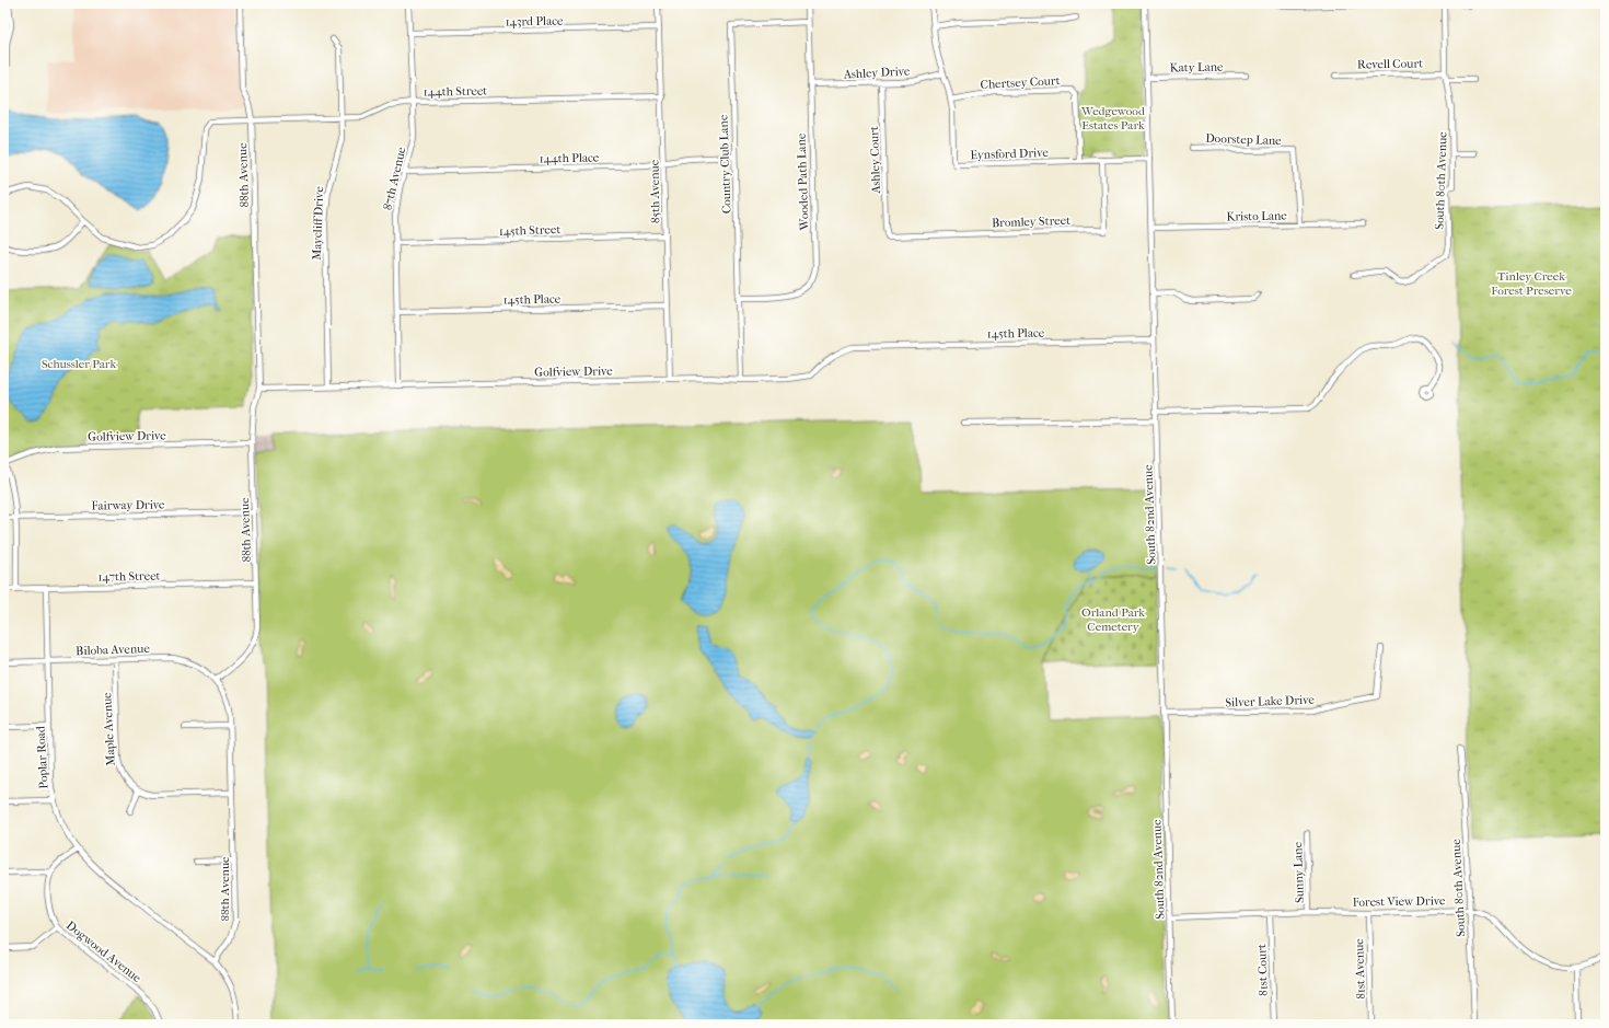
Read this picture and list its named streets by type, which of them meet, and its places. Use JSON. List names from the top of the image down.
{
  "streets": {
    "street": [
      "143rd Place",
      "Revell Court",
      "Katy Lane",
      "Ashley Drive",
      "Chertsey Court",
      "144th Street",
      "Doorstep Lane",
      "Eynsford Drive",
      "144th Place",
      "Ashley Court",
      "Country Club Lane",
      "88th Avenue",
      "87th Avenue",
      "South 80th Avenue",
      "Wooded Path Lane",
      "85th Avenue",
      "Kristo Lane",
      "Bromley Street",
      "Maycliff Drive",
      "145th Street",
      "145th Place",
      "Golfview Drive",
      "Fairway Drive",
      "South 82nd Avenue",
      "147th Street",
      "Biloba Avenue",
      "Silver Lake Drive",
      "Maple Avenue",
      "Poplar Road",
      "Sunny Lane",
      "Forest View Drive",
      "Dogwood Avenue",
      "81st Avenue",
      "81st Court"
    ]
  },
  "crossings": [
    ["143rd Place", "87th Avenue"],
    ["143rd Place", "85th Avenue"],
    ["Revell Court", "South 80th Avenue"],
    ["Katy Lane", "South 82nd Avenue"],
    ["Ashley Drive", "Eynsford Drive"],
    ["Ashley Drive", "Ashley Court"],
    ["Ashley Drive", "Wooded Path Lane"],
    ["Chertsey Court", "Eynsford Drive"],
    ["144th Street", "88th Avenue"],
    ["144th Street", "87th Avenue"],
    ["144th Street", "85th Avenue"],
    ["144th Street", "Maycliff Drive"],
    ["Doorstep Lane", "Kristo Lane"],
    ["Eynsford Drive", "Bromley Street"],
    ["Eynsford Drive", "South 82nd Avenue"],
    ["144th Place", "Country Club Lane"],
    ["144th Place", "87th Avenue"],
    ["144th Place", "85th Avenue"],
    ["Ashley Court", "Bromley Street"],
    ["Country Club Lane", "Wooded Path Lane"],
    ["Country Club Lane", "Golfview Drive"],
    ["88th Avenue", "Golfview Drive"],
    ["88th Avenue", "Fairway Drive"],
    ["88th Avenue", "147th Street"],
    ["88th Avenue", "Biloba Avenue"],
    ["88th Avenue", "Maple Avenue"],
    ["88th Avenue", "Poplar Road"],
    ["87th Avenue", "145th Street"],
    ["87th Avenue", "145th Place"],
    ["87th Avenue", "Golfview Drive"],
    ["South 80th Avenue", "Forest View Drive"],
    ["85th Avenue", "145th Street"],
    ["85th Avenue", "145th Place"],
    ["85th Avenue", "Golfview Drive"],
    ["Kristo Lane", "South 82nd Avenue"],
    ["Maycliff Drive", "Golfview Drive"],
    ["145th Place", "Golfview Drive"],
    ["145th Place", "South 82nd Avenue"],
    ["South 82nd Avenue", "Silver Lake Drive"],
    ["South 82nd Avenue", "Forest View Drive"],
    ["147th Street", "Poplar Road"],
    ["Biloba Avenue", "Maple Avenue"],
    ["Biloba Avenue", "Poplar Road"],
    ["Sunny Lane", "Forest View Drive"],
    ["Forest View Drive", "81st Avenue"],
    ["Forest View Drive", "81st Court"]
  ],
  "parks": [
    "Wedgewood Estates Park",
    "Tinley Creek Forest Preserve",
    "Schussler Park",
    "Orland Park Cemetery"
  ]
}
